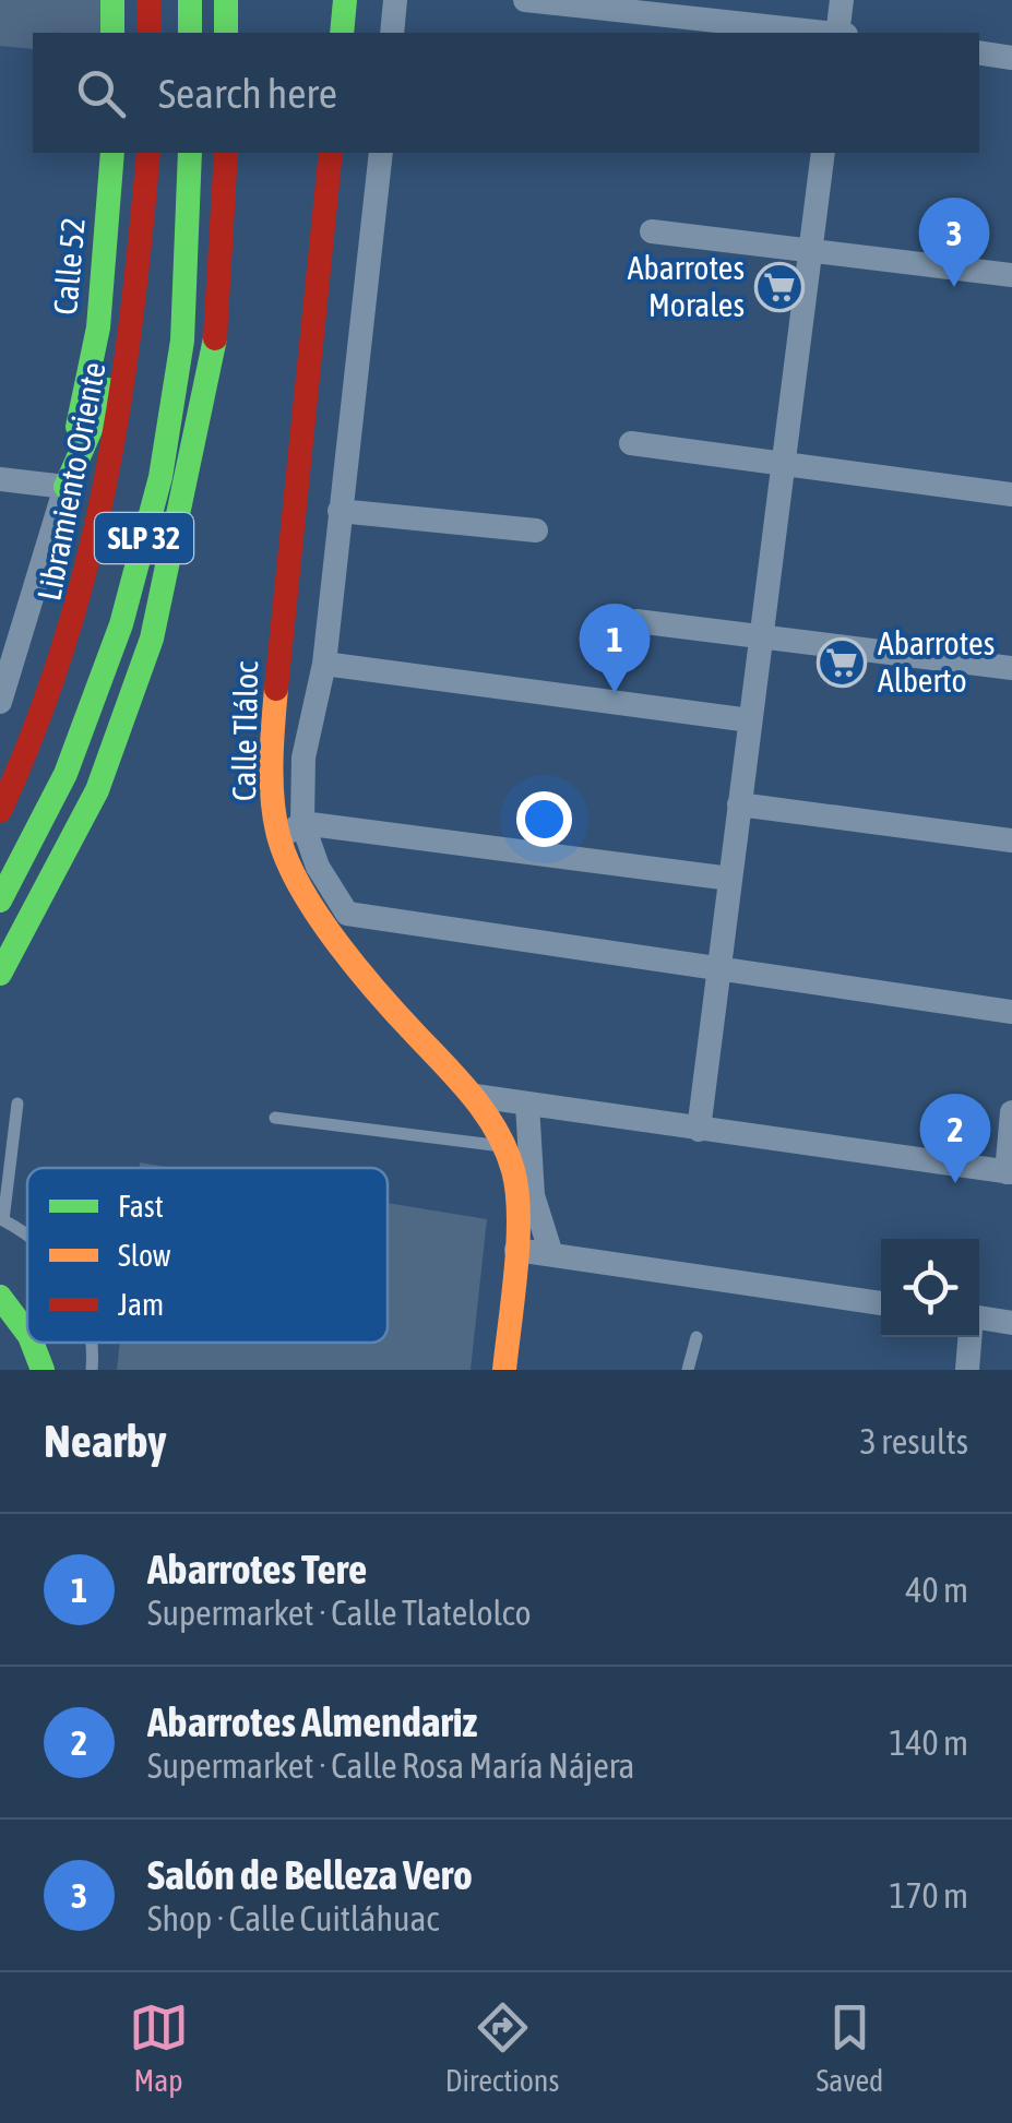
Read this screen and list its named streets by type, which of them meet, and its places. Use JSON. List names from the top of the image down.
{
  "streets": {
    "main road": [
      "Calle 52",
      "Libramiento Oriente",
      "SLP 32",
      "Calle Tláloc"
    ]
  },
  "places": {
    "supermarket": ["Abarrotes Morales", "Abarrotes Alberto"]
  },
  "legend": ["Fast", "Slow", "Jam"],
  "page": {
    "search": "Search here",
    "pins": ["3", "1", "2"],
    "heading": ["Nearby", "3 results"],
    "list": [
      {
        "mark": "1",
        "name": "Abarrotes Tere",
        "note": "Supermarket · Calle Tlatelolco",
        "value": "40 m"
      },
      {
        "mark": "2",
        "name": "Abarrotes Almendariz",
        "note": "Supermarket · Calle Rosa María Nájera",
        "value": "140 m"
      },
      {
        "mark": "3",
        "name": "Salón de Belleza Vero",
        "note": "Shop · Calle Cuitláhuac",
        "value": "170 m"
      }
    ],
    "nav": ["Map", "Directions", "Saved"]
  }
}
